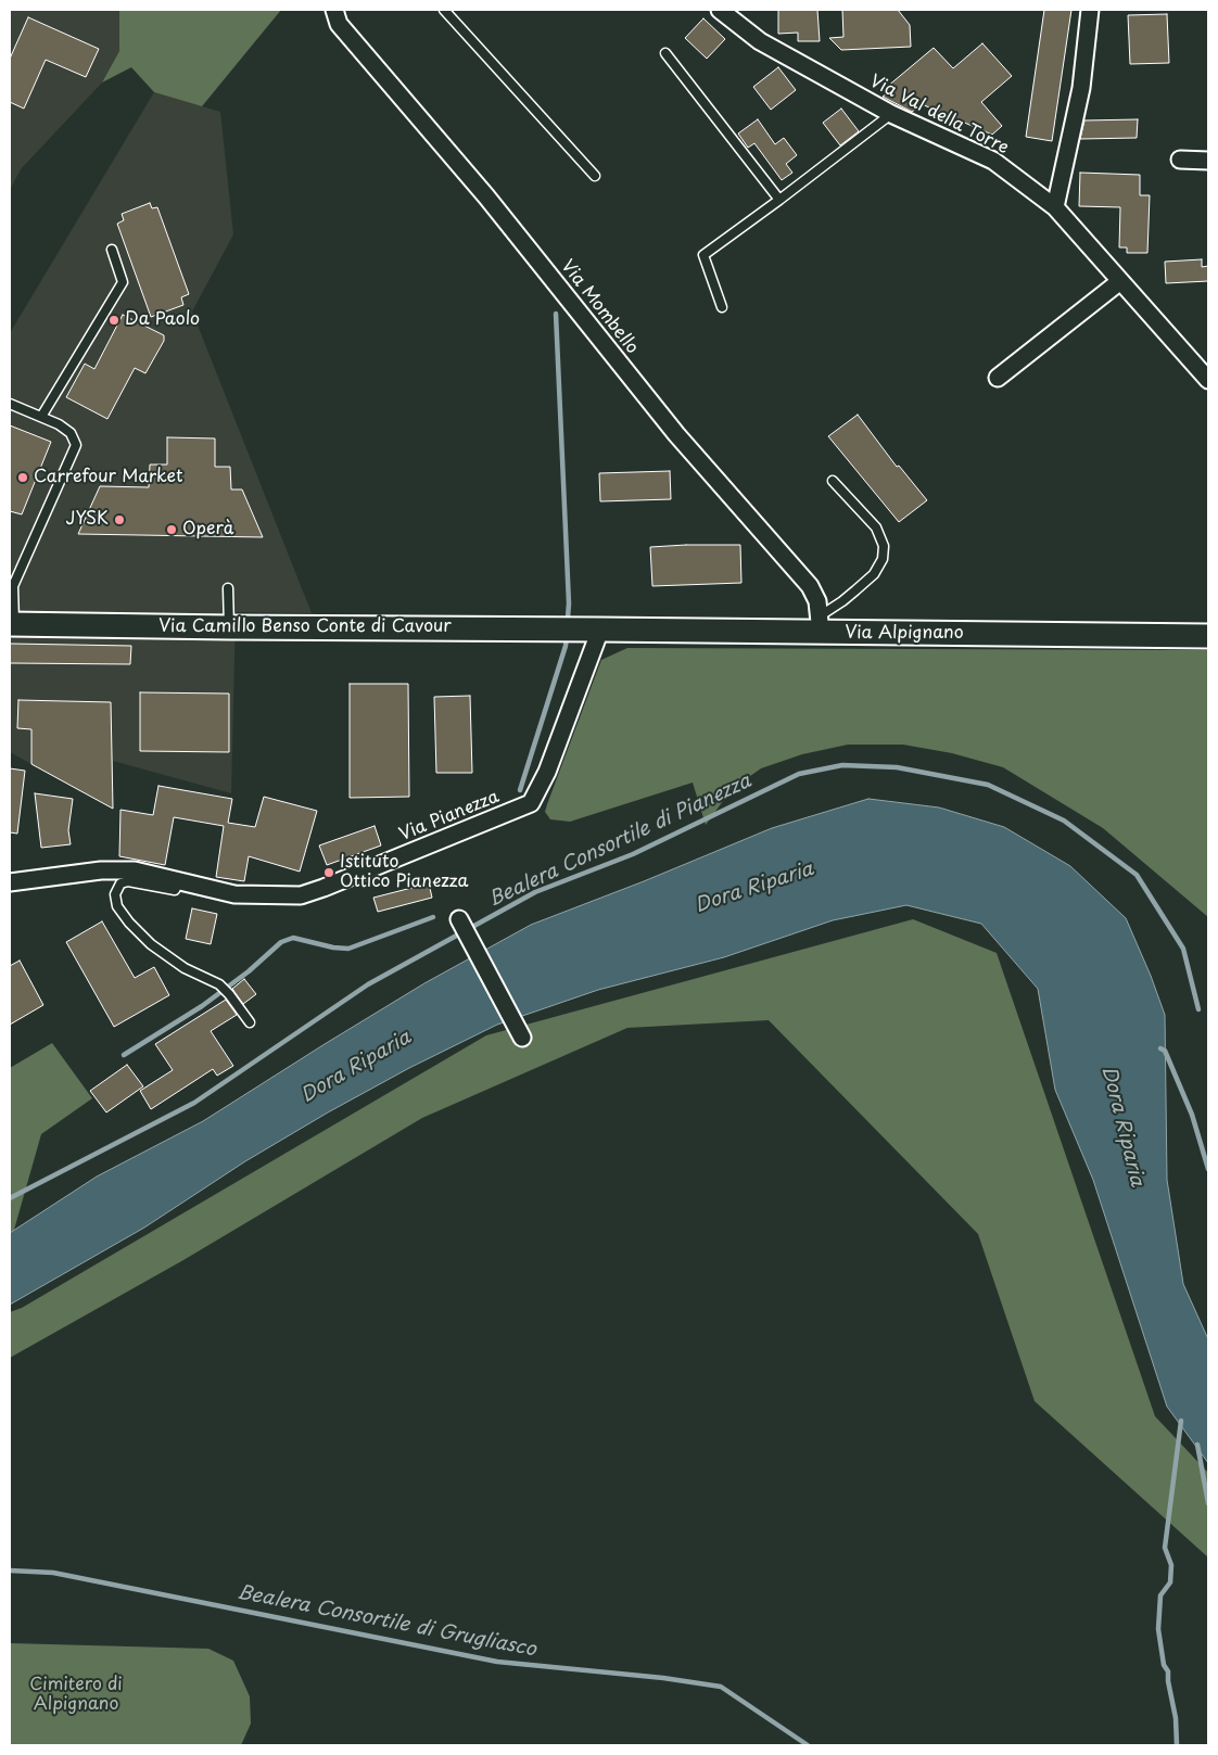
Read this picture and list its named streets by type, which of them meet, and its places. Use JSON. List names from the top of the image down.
{
  "streets": {
    "street": [
      "Via Val della Torre",
      "Via Mombello",
      "Via Camillo Benso Conte di Cavour",
      "Via Alpignano",
      "Via Pianezza"
    ]
  },
  "crossings": [
    ["Via Mombello", "Via Alpignano"],
    ["Via Camillo Benso Conte di Cavour", "Via Alpignano"],
    ["Via Camillo Benso Conte di Cavour", "Via Pianezza"],
    ["Via Alpignano", "Via Pianezza"]
  ],
  "water": ["Bealera Consortile di Pianezza", "Dora Riparia", "Bealera Consortile di Grugliasco"],
  "parks": ["Cimitero di Alpignano"],
  "places": [
    "Da Paolo",
    "Carrefour Market",
    "JYSK",
    "Operà",
    "Istituto Ottico Pianezza"
  ]
}
